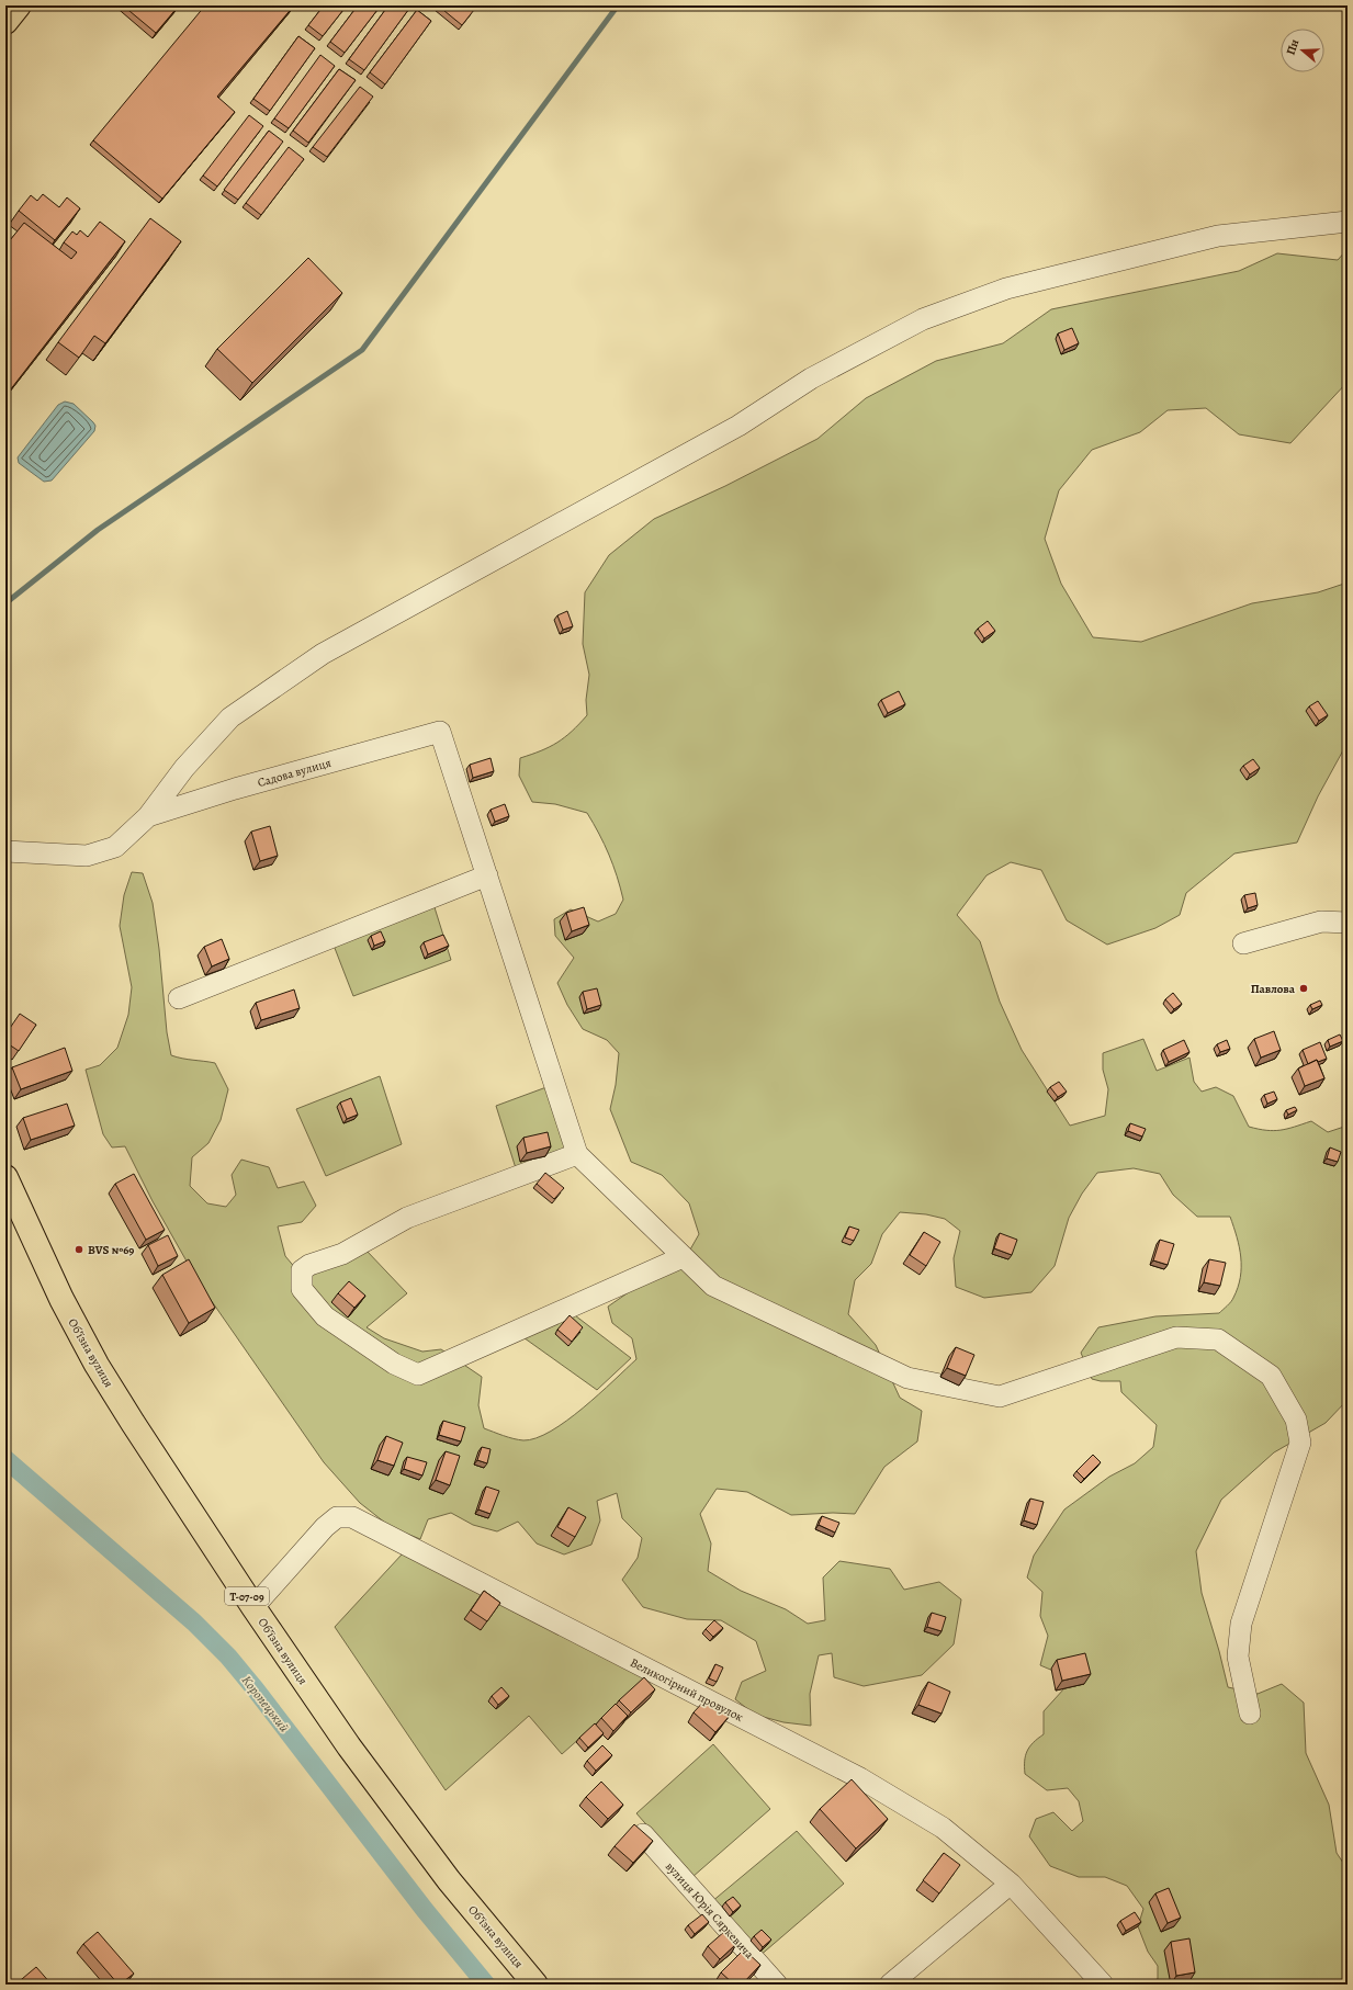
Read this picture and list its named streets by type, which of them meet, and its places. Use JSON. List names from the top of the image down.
{
  "streets": {
    "main road": ["Обʼїзна вулиця", "Т-07-09"],
    "street": ["Садова вулиця", "Великогірний провулок", "вулиця Юрія Сяркевича"]
  },
  "crossings": [
    ["Обʼїзна вулиця", "Великогірний провулок"]
  ],
  "water": ["Коропецький"],
  "places": ["Павлова", "BVS №69"],
  "north": "left"
}
